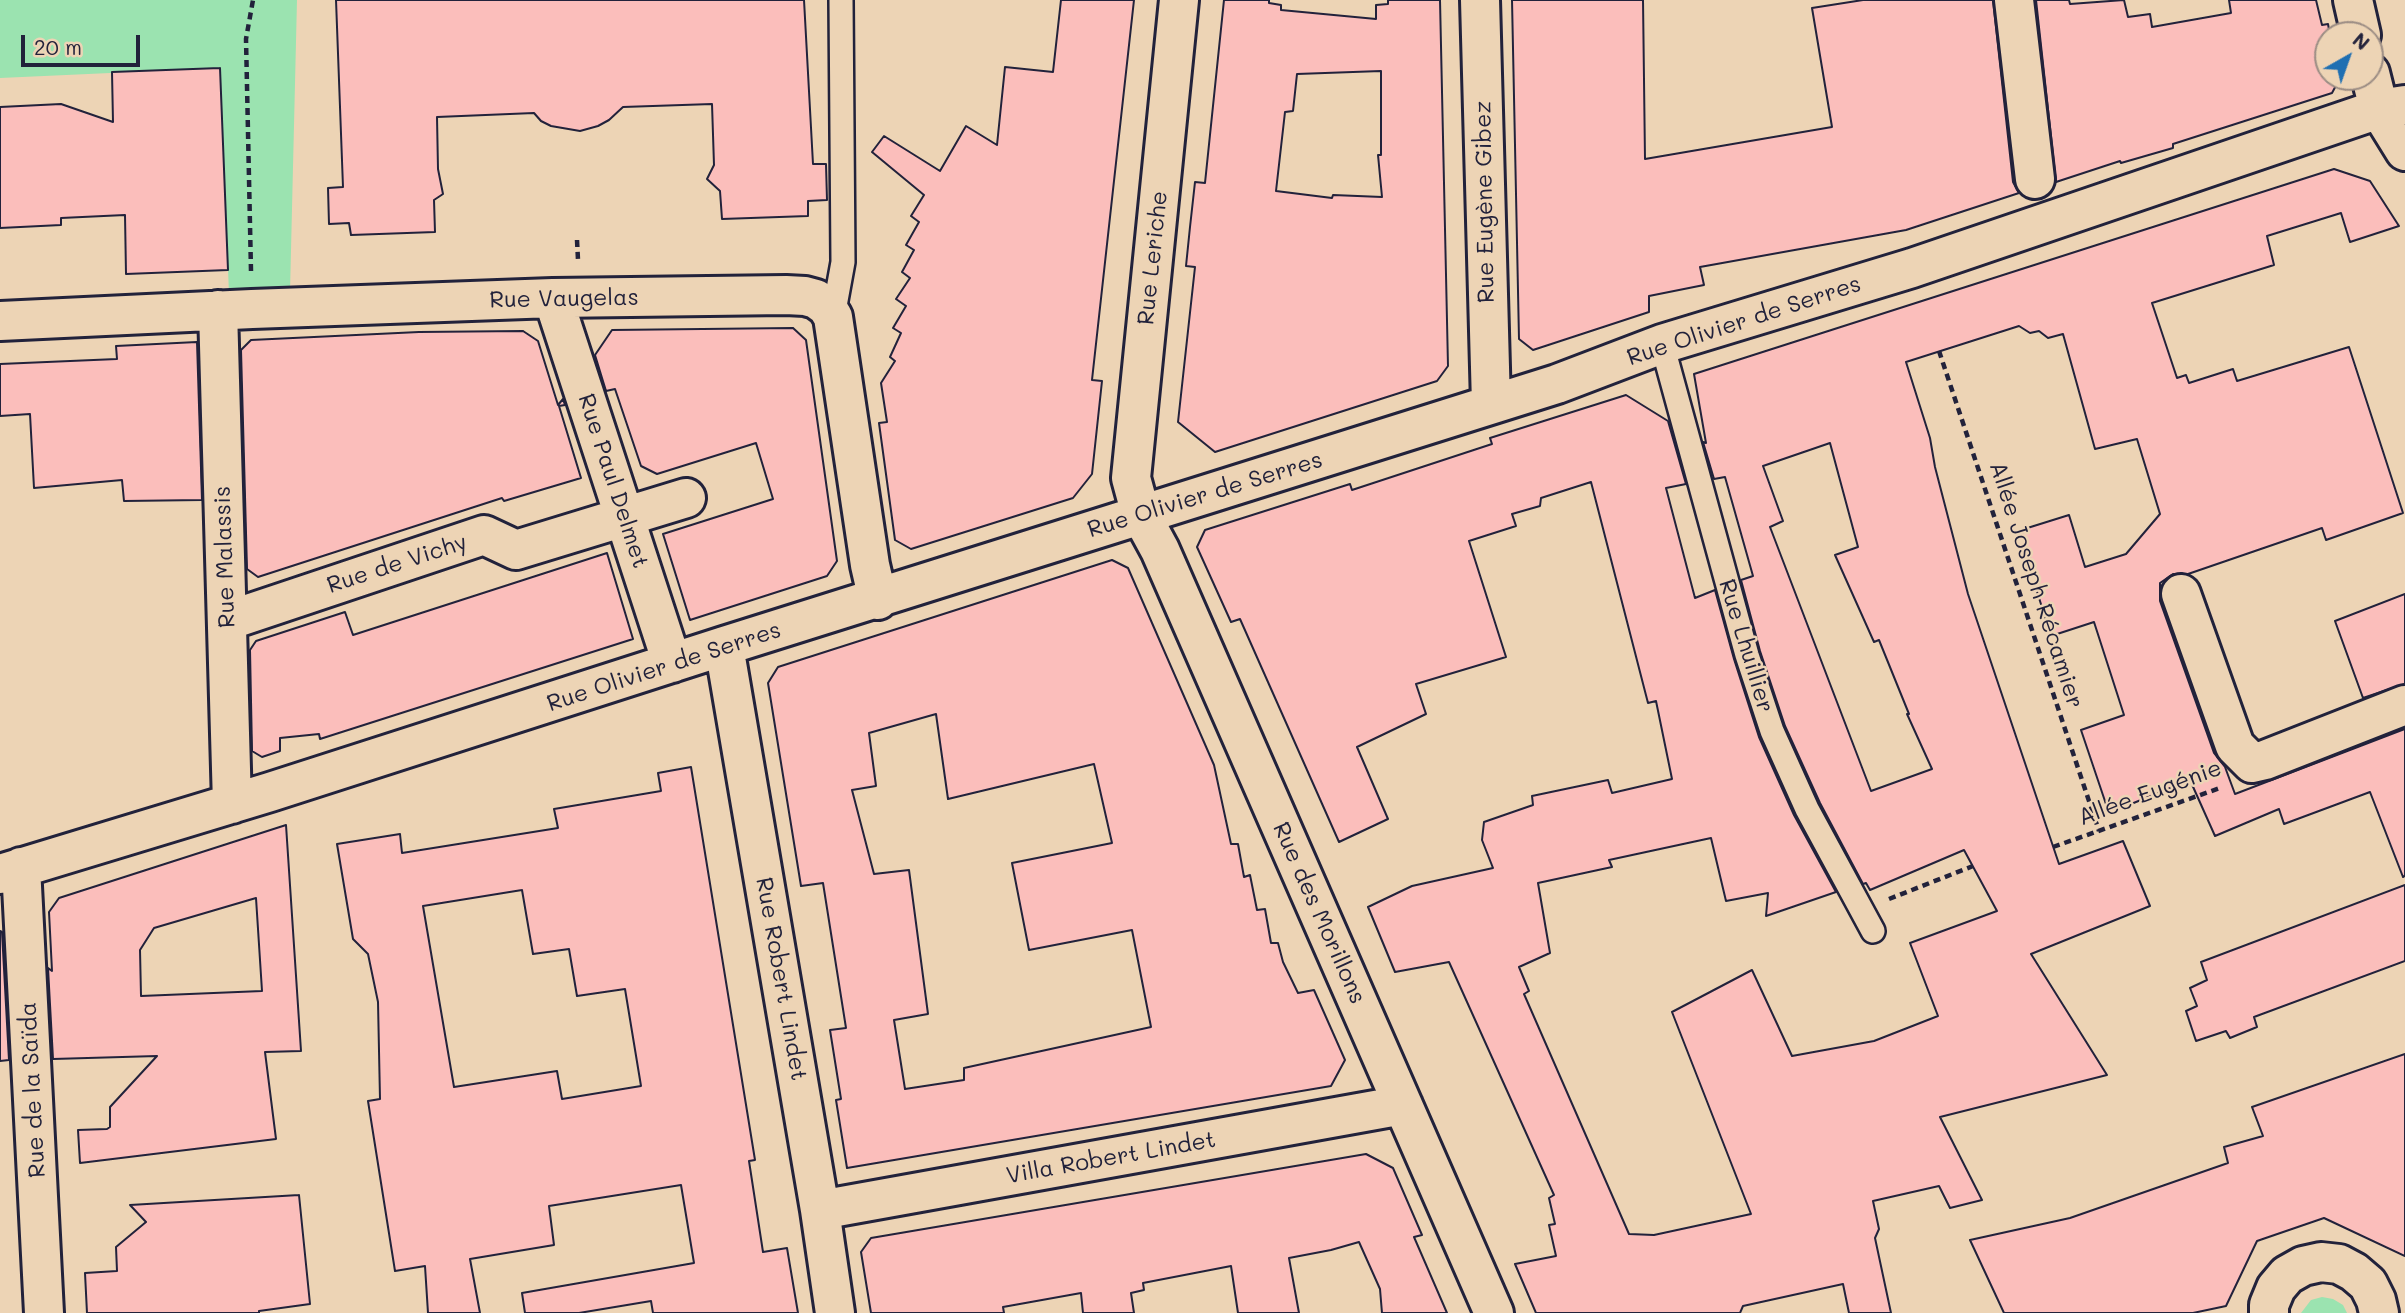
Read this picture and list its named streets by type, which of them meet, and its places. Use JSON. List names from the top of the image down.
{
  "streets": {
    "street": [
      "Rue Eugène Gibez",
      "Rue Leriche",
      "Rue Vaugelas",
      "Rue Olivier de Serres",
      "Rue Paul Delmet",
      "Rue Malassis",
      "Rue de Vichy",
      "Rue des Morillons",
      "Rue Robert Lindet",
      "Rue de la Saïda",
      "Villa Robert Lindet"
    ],
    "lane": ["Rue Lhuillier"],
    "path": ["Allée Joseph Récamier", "Allée Eugénie"]
  },
  "crossings": [
    ["Rue Eugène Gibez", "Rue Olivier de Serres"],
    ["Rue Leriche", "Rue Olivier de Serres"],
    ["Rue Leriche", "Rue des Morillons"],
    ["Rue Vaugelas", "Rue Paul Delmet"],
    ["Rue Vaugelas", "Rue Malassis"],
    ["Rue Olivier de Serres", "Rue Paul Delmet"],
    ["Rue Olivier de Serres", "Rue Malassis"],
    ["Rue Olivier de Serres", "Rue Lhuillier"],
    ["Rue Olivier de Serres", "Rue des Morillons"],
    ["Rue Olivier de Serres", "Rue Robert Lindet"],
    ["Rue Olivier de Serres", "Rue de la Saïda"],
    ["Rue Paul Delmet", "Rue de Vichy"],
    ["Rue Malassis", "Rue de Vichy"],
    ["Allée Joseph Récamier", "Allée Eugénie"],
    ["Rue des Morillons", "Villa Robert Lindet"],
    ["Rue Robert Lindet", "Villa Robert Lindet"]
  ],
  "scale_bar": "20 m",
  "north": "top right"
}
